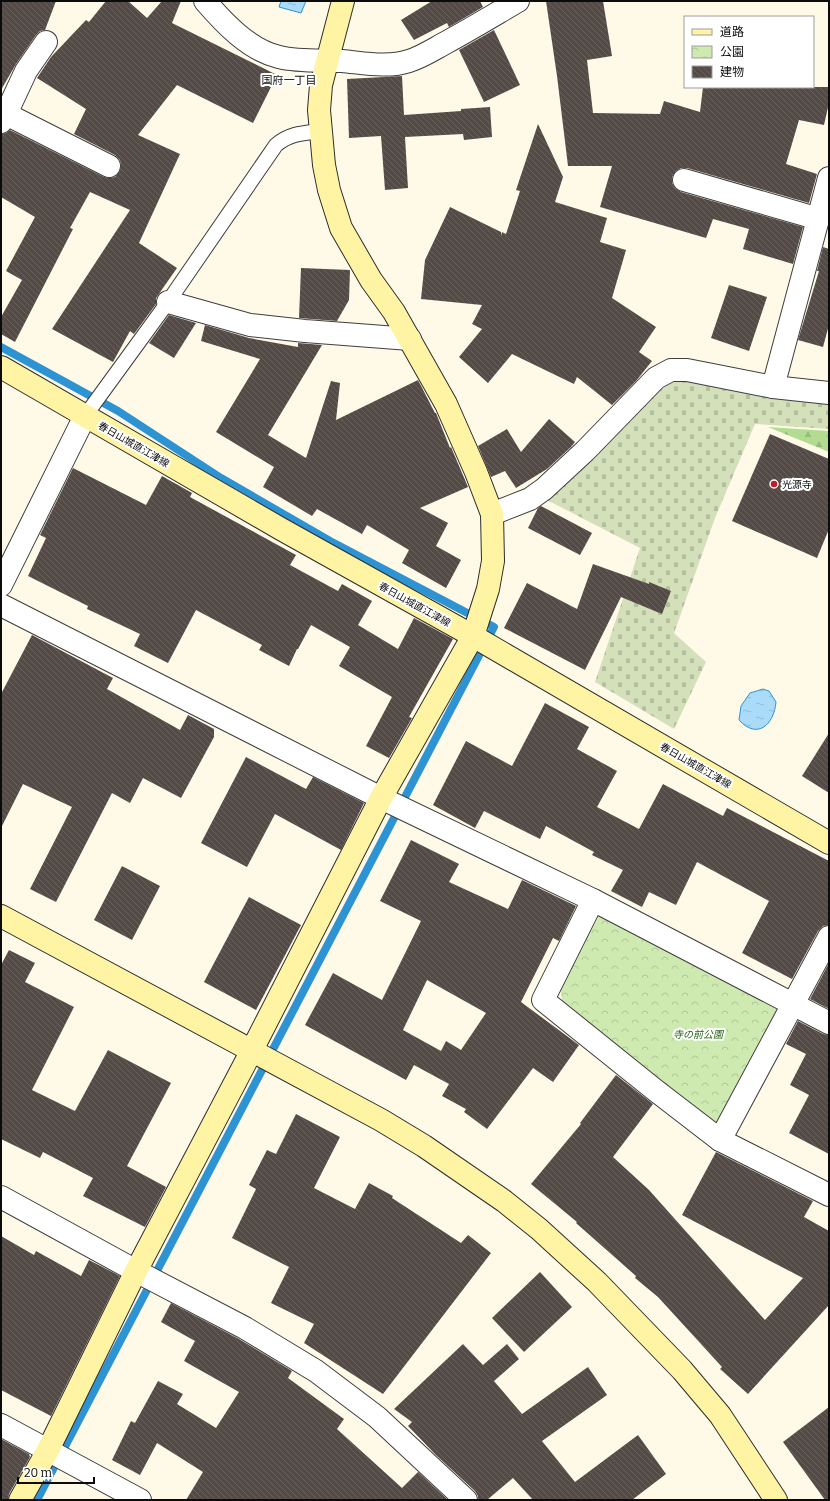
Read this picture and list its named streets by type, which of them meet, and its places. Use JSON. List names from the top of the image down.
{
  "streets": {
    "street": ["春日山城直江津線"]
  },
  "districts": ["国府一丁目"],
  "parks": ["寺の前公園"],
  "places": ["光源寺"],
  "legend": ["道路", "公園", "建物"],
  "scale_bar": "20 m"
}
